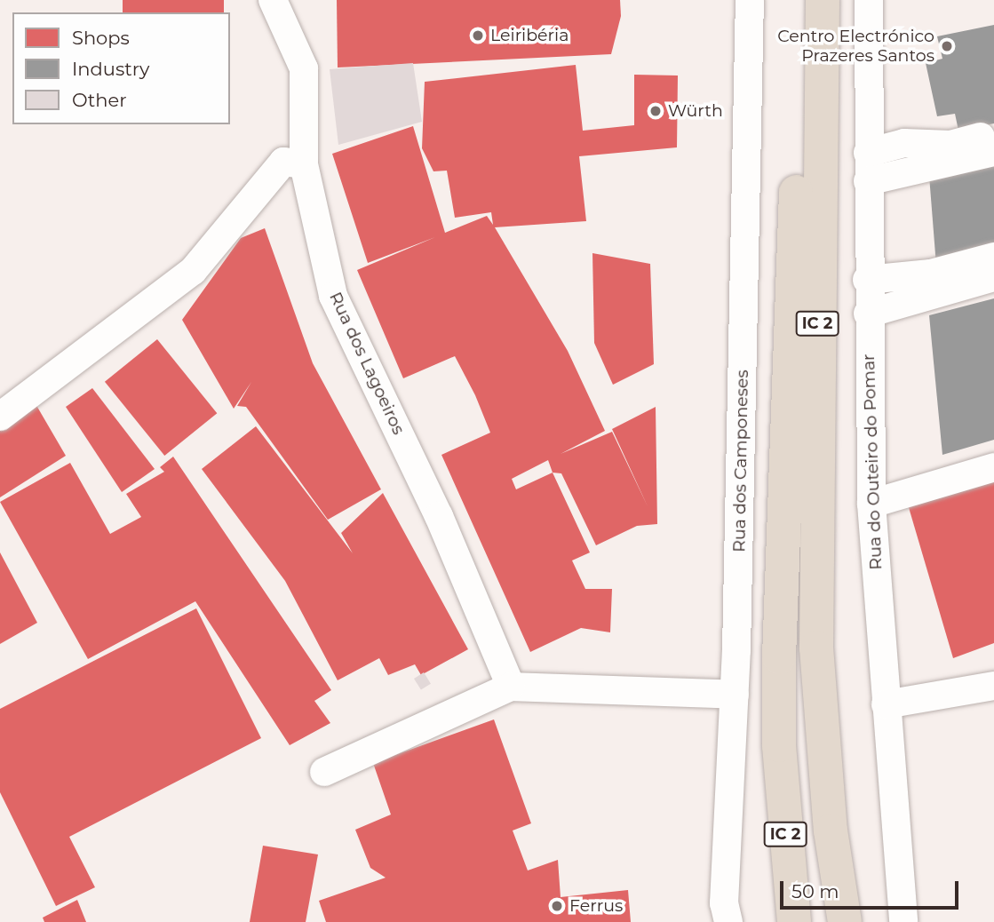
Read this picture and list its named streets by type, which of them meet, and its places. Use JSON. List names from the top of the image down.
{
  "streets": {
    "highway": ["IC 2"],
    "street": ["Rua dos Lagoeiros", "Rua dos Camponeses", "Rua do Outeiro do Pomar"]
  },
  "places": [
    "Leiribéria",
    "Centro Electrónico Prazeres Santos",
    "Würth",
    "Ferrus"
  ],
  "legend": ["Shops", "Industry", "Other"],
  "scale_bar": "50 m"
}
